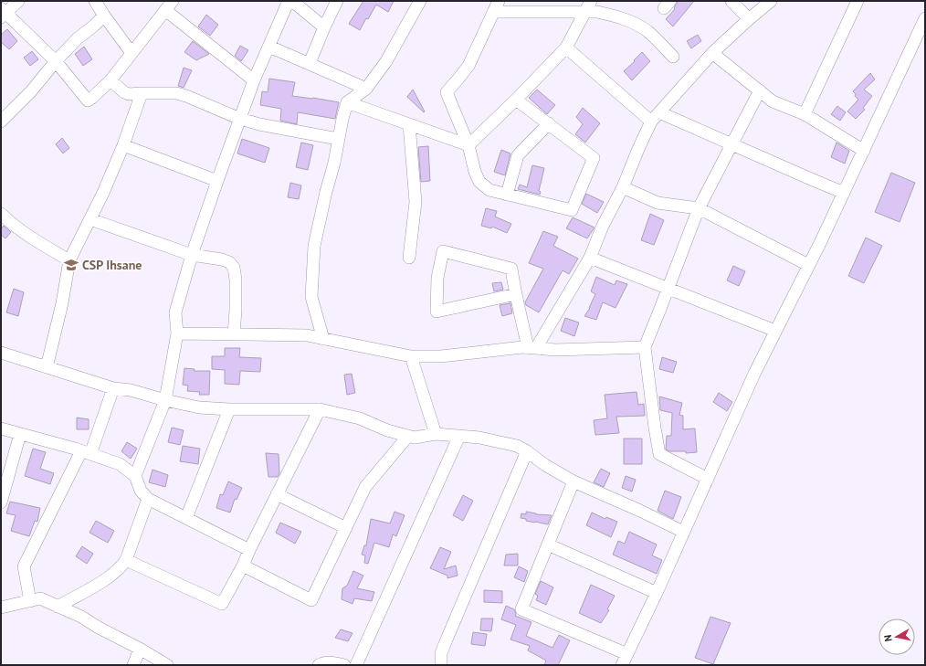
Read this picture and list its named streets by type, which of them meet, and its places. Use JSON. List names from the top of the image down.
{
  "places": {
    "school or university": ["CSP Ihsane"]
  },
  "north": "left"
}
